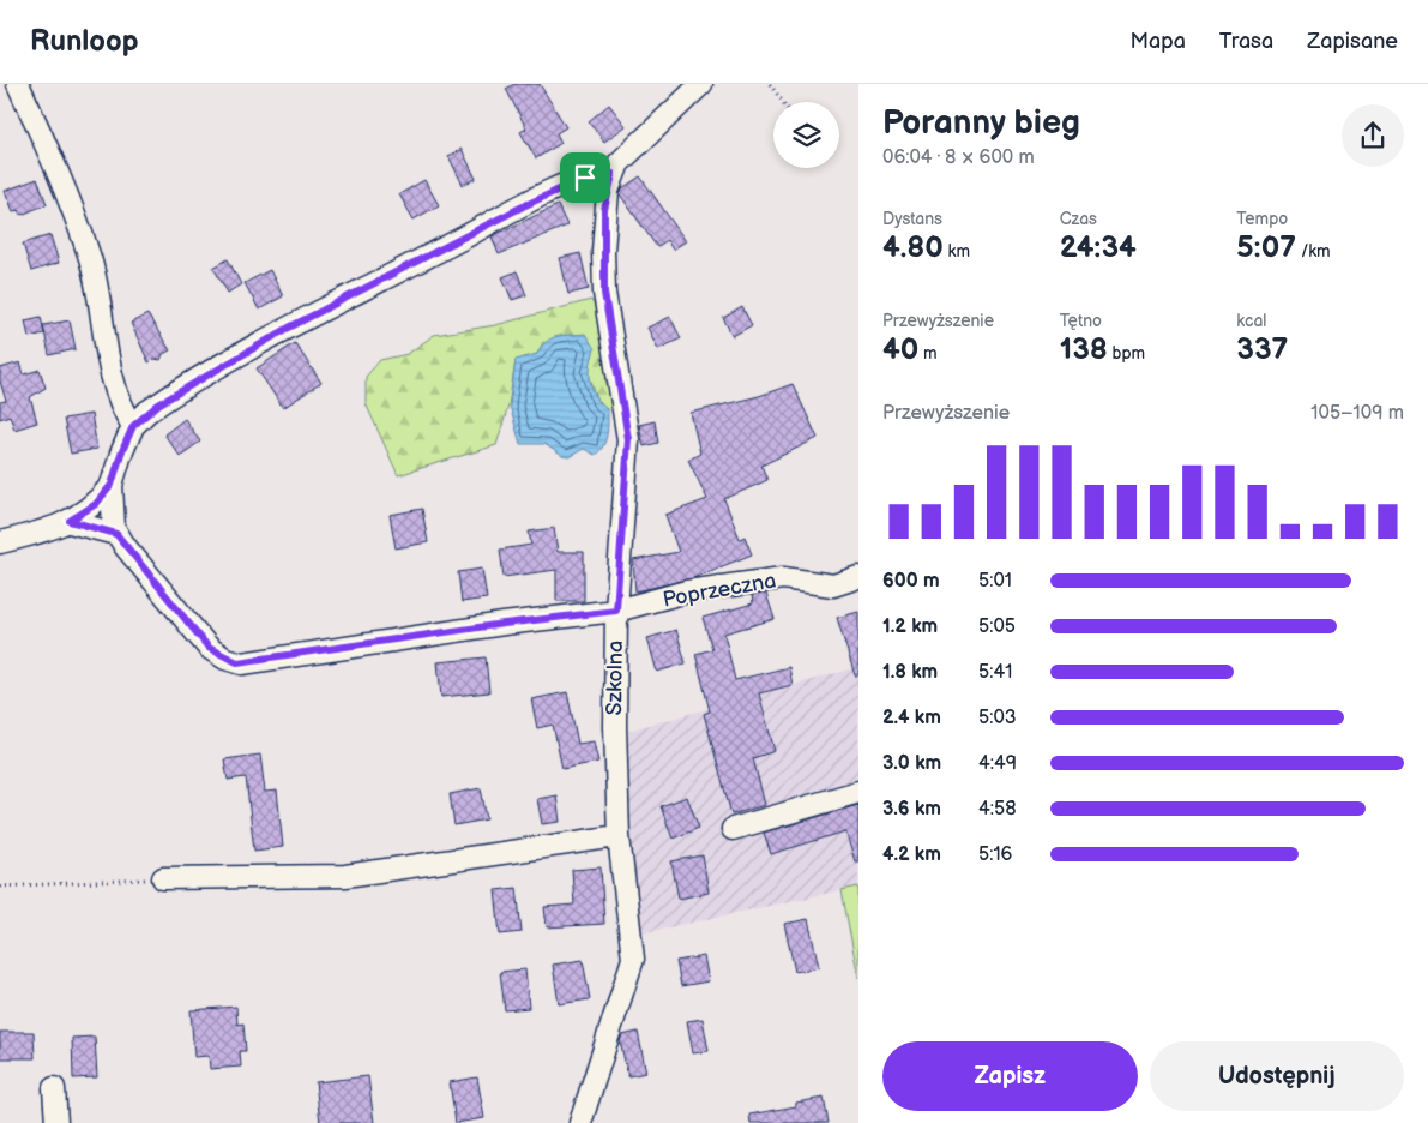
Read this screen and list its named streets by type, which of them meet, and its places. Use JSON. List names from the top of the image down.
{
  "streets": {
    "street": ["Poprzeczna", "Szkolna"]
  },
  "crossings": [
    ["Poprzeczna", "Szkolna"]
  ],
  "page": {
    "header": "Runloop",
    "nav": ["Mapa", "Trasa", "Zapisane"],
    "heading": ["Poranny bieg", "06:04 · 8 × 600 m"],
    "stats": [
      ["Dystans", "4.80 km"],
      ["Czas", "24:34"],
      ["Tempo", "5:07 /km"],
      ["Przewyższenie", "40 m"],
      ["Tętno", "138 bpm"],
      ["kcal", "337"]
    ],
    "chart": ["Przewyższenie", "105–109 m"],
    "list": [
      {
        "name": "600 m",
        "note": "5:01"
      },
      {
        "name": "1.2 km",
        "note": "5:05"
      },
      {
        "name": "1.8 km",
        "note": "5:41"
      },
      {
        "name": "2.4 km",
        "note": "5:03"
      },
      {
        "name": "3.0 km",
        "note": "4:49"
      },
      {
        "name": "3.6 km",
        "note": "4:58"
      },
      {
        "name": "4.2 km",
        "note": "5:16"
      }
    ],
    "buttons": ["Zapisz", "Udostępnij"]
  }
}
